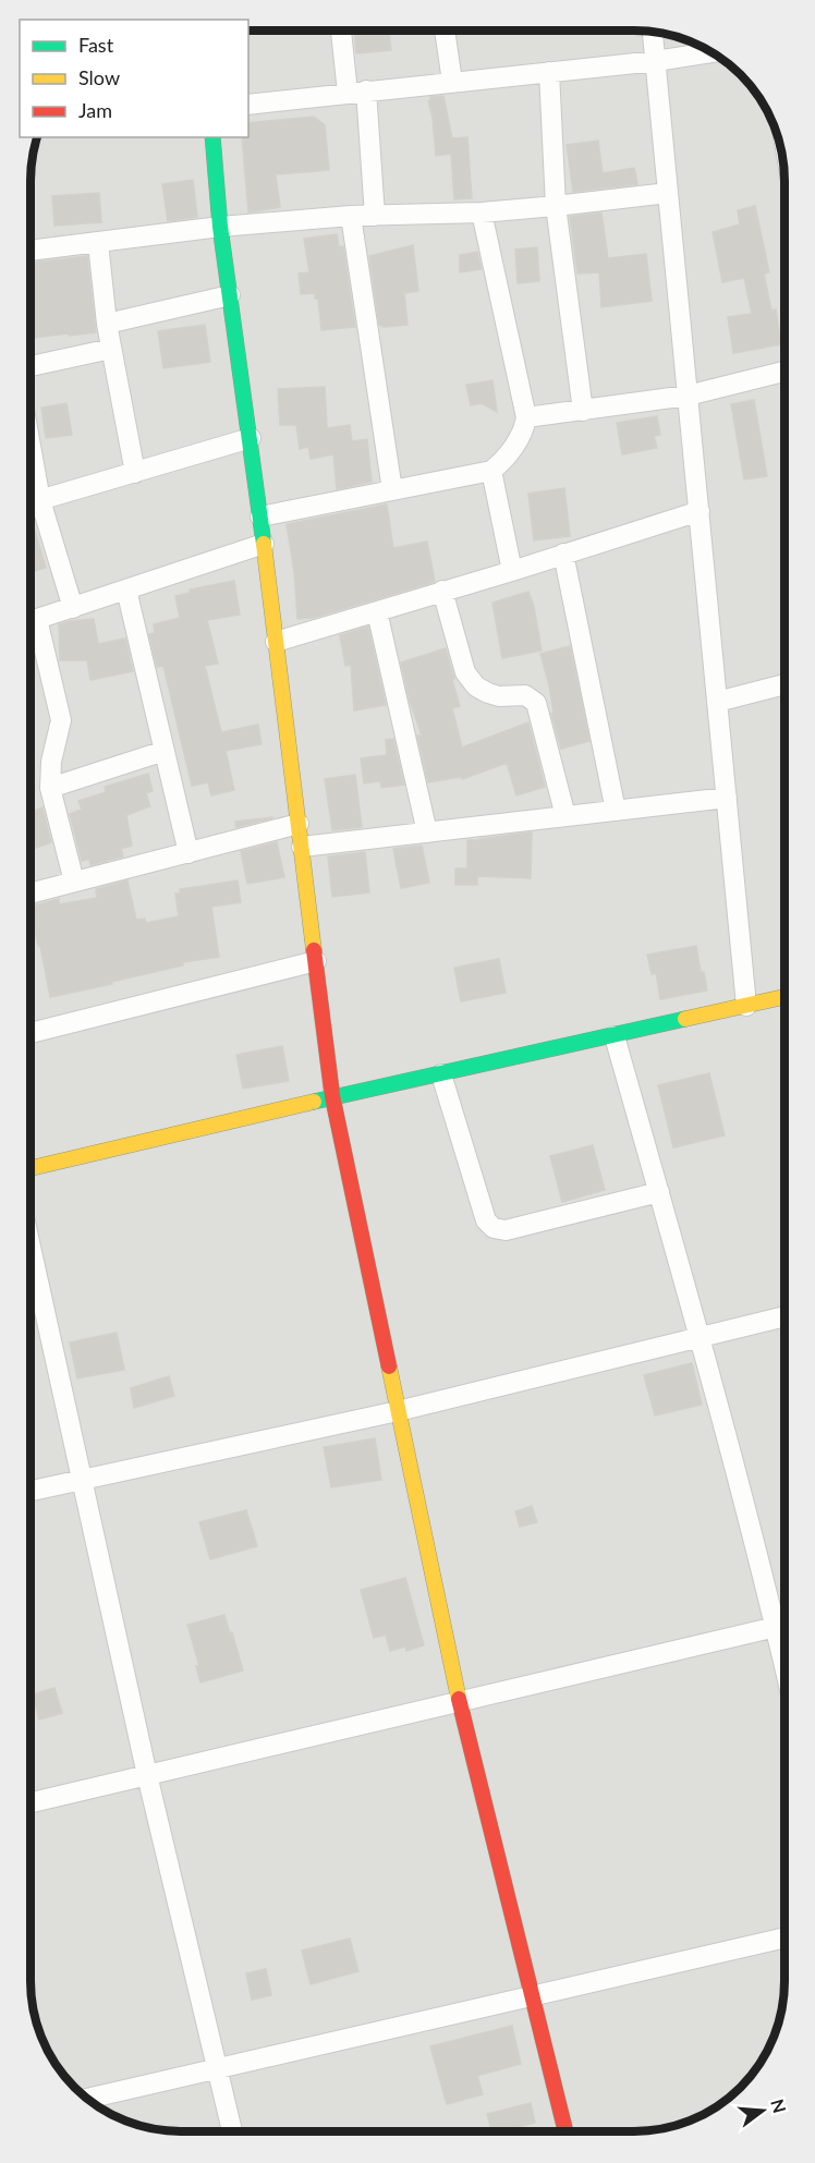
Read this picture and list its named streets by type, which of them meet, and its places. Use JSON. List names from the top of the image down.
{
  "legend": ["Fast", "Slow", "Jam"],
  "north": "right"
}
